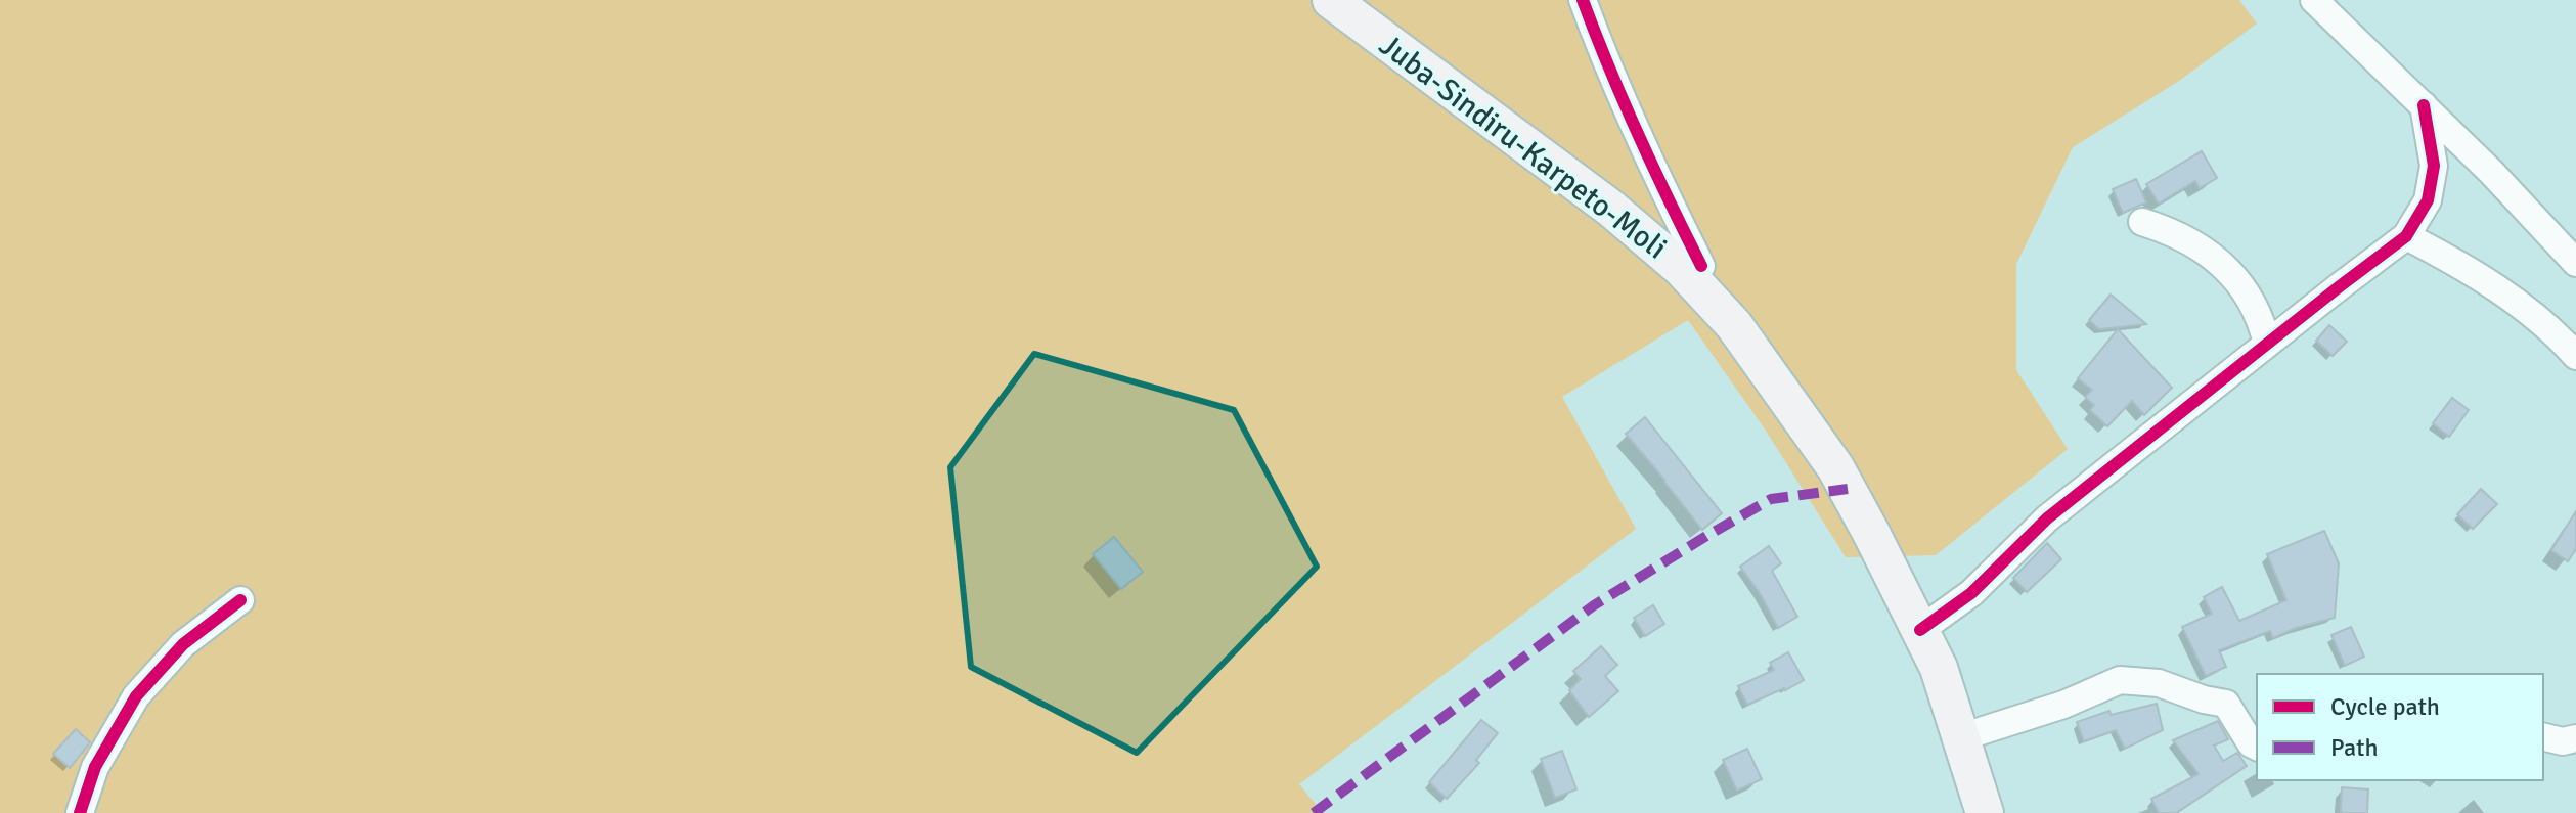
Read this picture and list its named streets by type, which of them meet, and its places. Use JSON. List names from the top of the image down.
{
  "streets": {
    "main road": ["Juba-Sindiru-Karpeto-Moli"]
  },
  "legend": ["Cycle path", "Path"]
}
